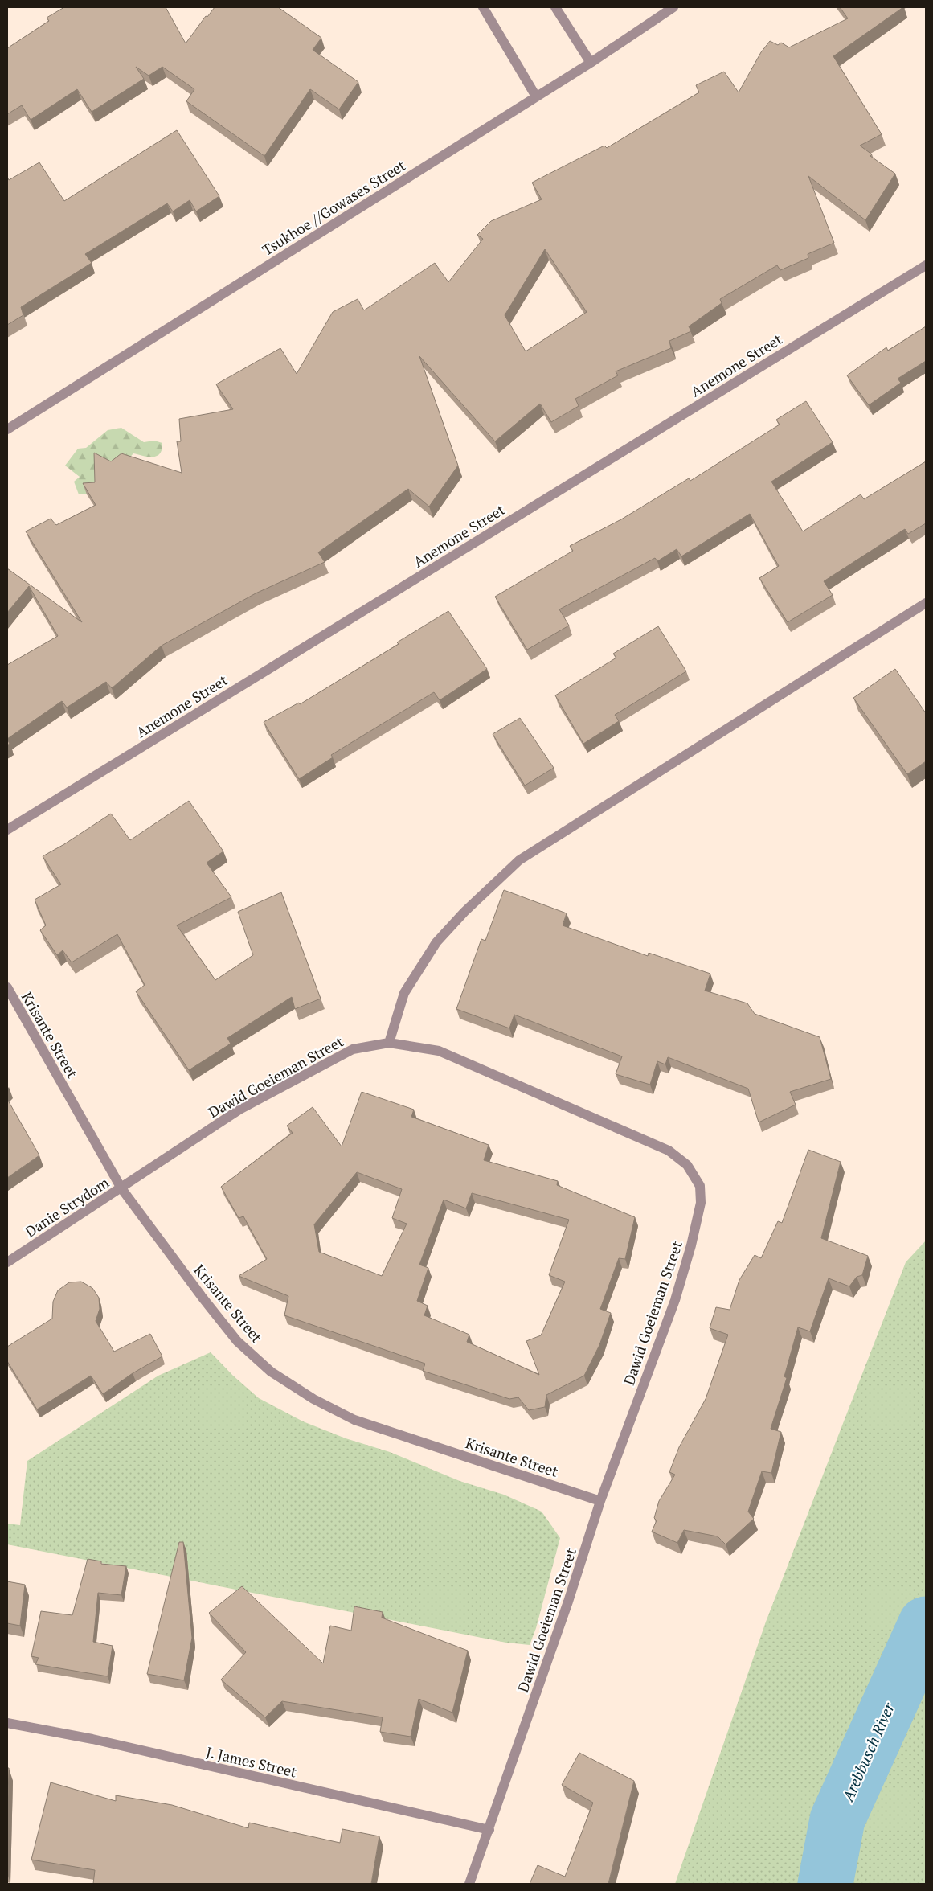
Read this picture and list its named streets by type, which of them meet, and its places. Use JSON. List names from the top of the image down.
{
  "streets": {
    "street": [
      "Tsukhoe //Gowases Street",
      "Anemone Street",
      "Krisante Street",
      "Dawid Goeieman Street",
      "Danie Strydom",
      "J. James Street"
    ]
  },
  "crossings": [
    ["Krisante Street", "Dawid Goeieman Street"],
    ["Krisante Street", "Danie Strydom"],
    ["Dawid Goeieman Street", "Danie Strydom"],
    ["Dawid Goeieman Street", "J. James Street"]
  ],
  "water": ["Arebbusch River"]
}
